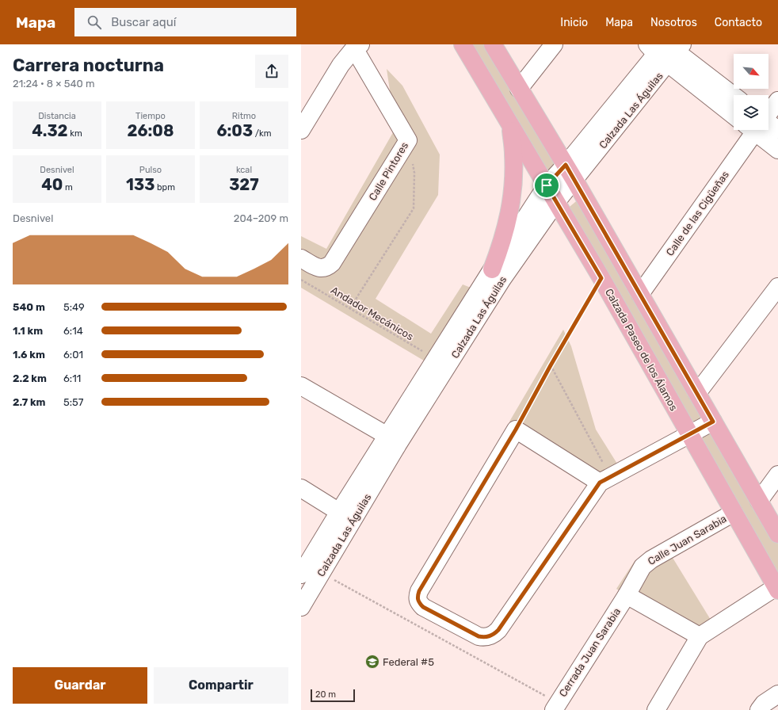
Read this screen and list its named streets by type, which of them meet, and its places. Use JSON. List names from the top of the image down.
{
  "streets": {
    "main road": ["Calzada Paseo de los Álamos"],
    "street": [
      "Calzada Las Águilas",
      "Calle Pintores",
      "Calle de las Cigüeñas",
      "Calle Juan Sarabia",
      "Cerrada Juan Sarabia"
    ],
    "path": ["Andador Mecánicos"]
  },
  "crossings": [
    ["Calzada Las Águilas", "Andador Mecánicos"],
    ["Calzada Las Águilas", "Calzada Paseo de los Álamos"],
    ["Calzada Paseo de los Álamos", "Calle Juan Sarabia"],
    ["Calle Juan Sarabia", "Cerrada Juan Sarabia"]
  ],
  "places": {
    "school or university": ["Federal #5"]
  },
  "scale_bar": "20 m",
  "north": "bottom right",
  "page": {
    "header": "Mapa",
    "search": "Buscar aquí",
    "nav": [
      "Inicio",
      "Mapa",
      "Nosotros",
      "Contacto"
    ],
    "heading": ["Carrera nocturna", "21:24 · 8 × 540 m"],
    "stats": [
      ["Distancia", "4.32 km"],
      ["Tiempo", "26:08"],
      ["Ritmo", "6:03 /km"],
      ["Desnivel", "40 m"],
      ["Pulso", "133 bpm"],
      ["kcal", "327"]
    ],
    "chart": ["Desnivel", "204–209 m"],
    "list": [
      {
        "name": "540 m",
        "note": "5:49"
      },
      {
        "name": "1.1 km",
        "note": "6:14"
      },
      {
        "name": "1.6 km",
        "note": "6:01"
      },
      {
        "name": "2.2 km",
        "note": "6:11"
      },
      {
        "name": "2.7 km",
        "note": "5:57"
      }
    ],
    "buttons": ["Guardar", "Compartir"],
    "scale": "20 m"
  }
}
